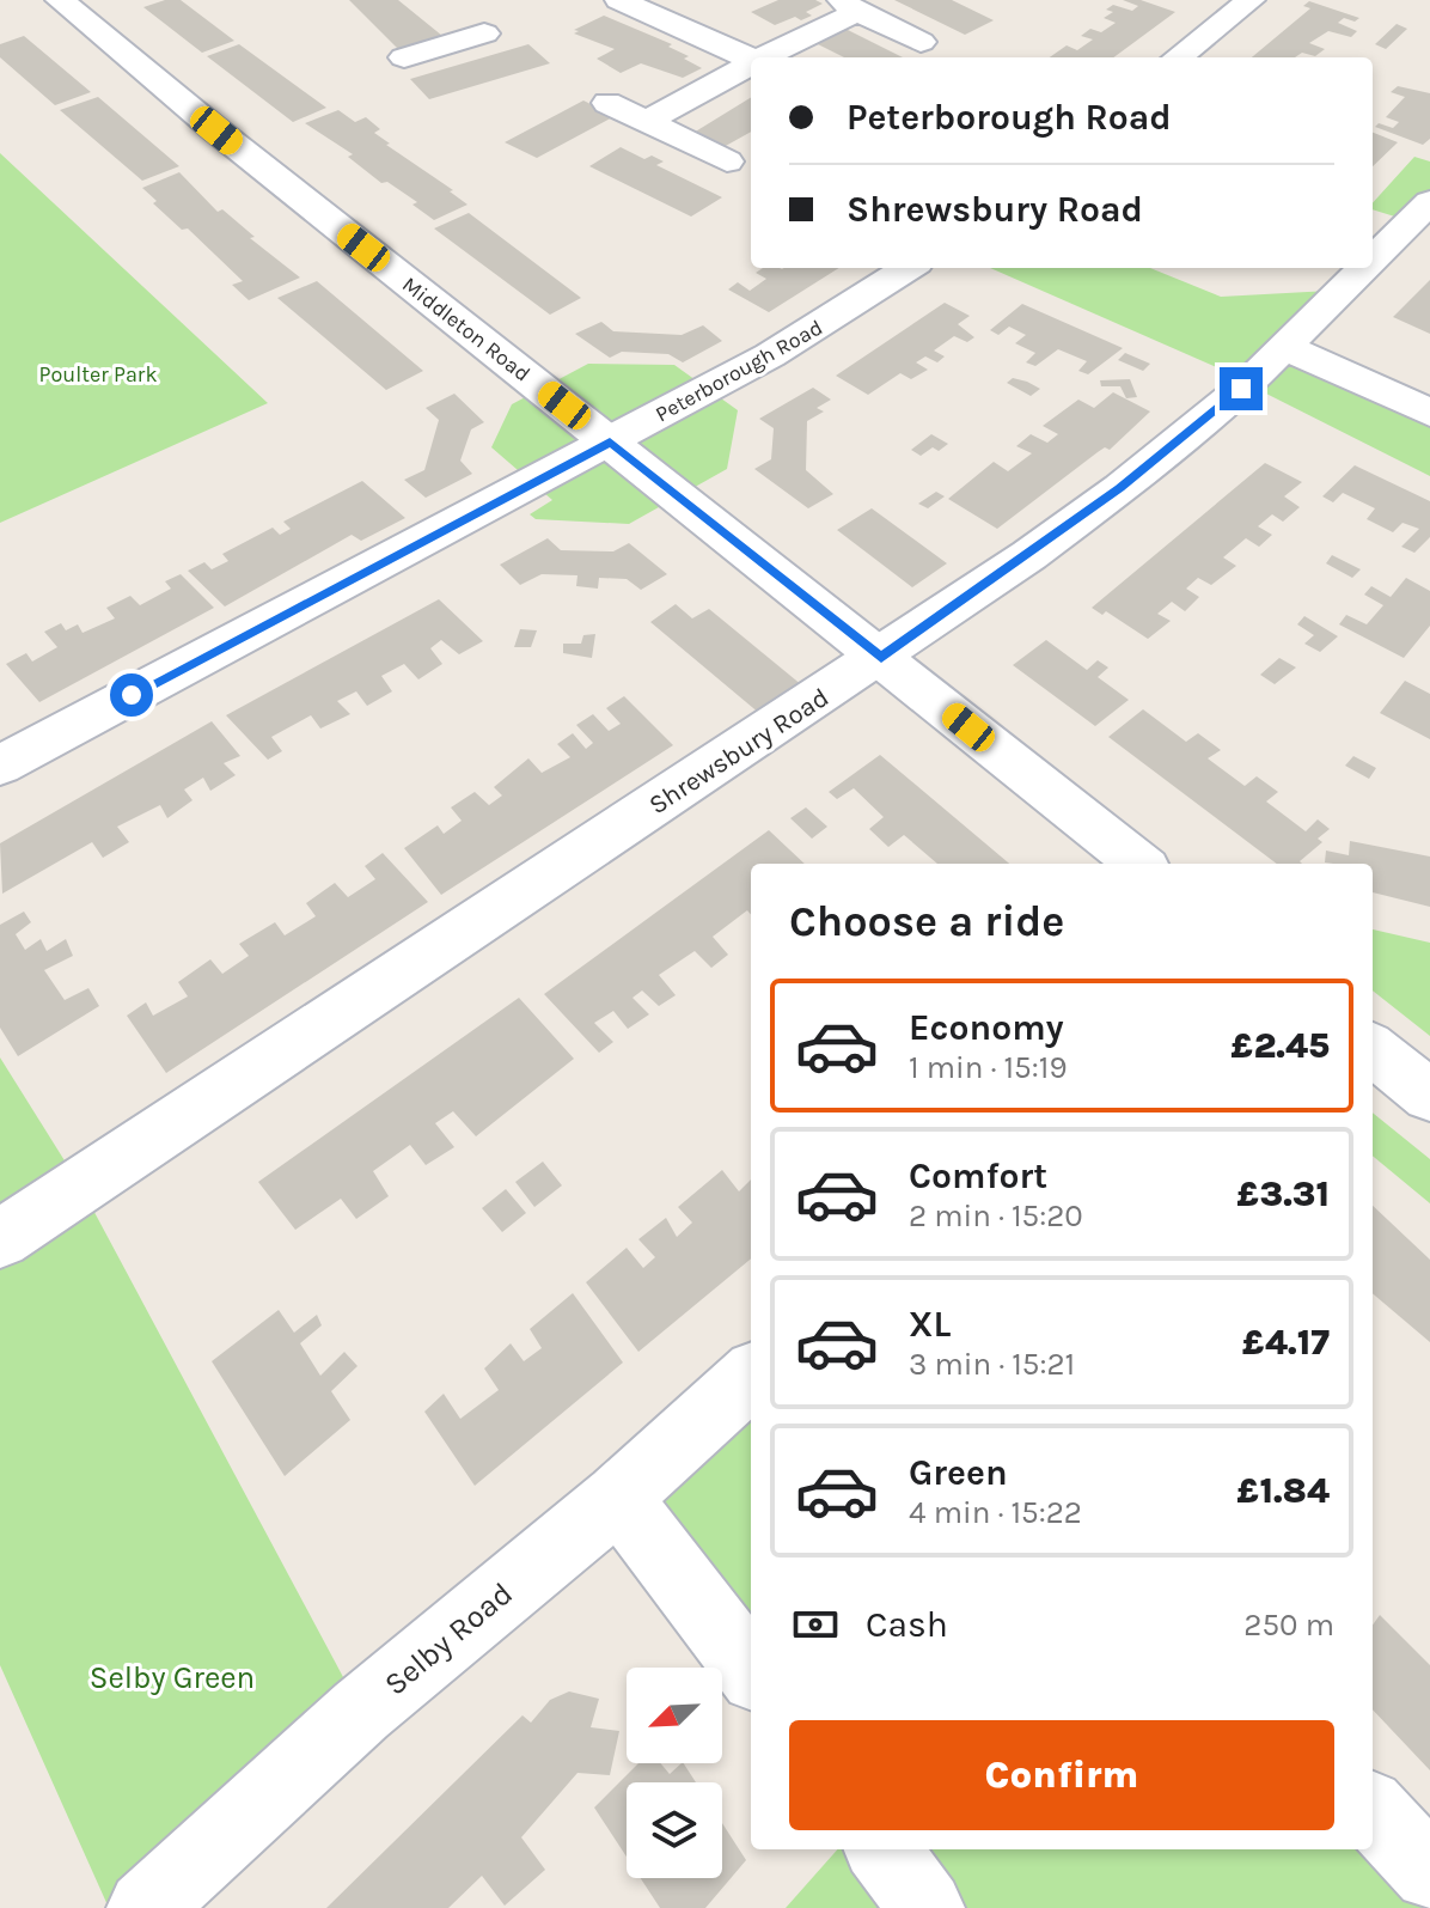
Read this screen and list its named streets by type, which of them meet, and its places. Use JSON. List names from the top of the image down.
{
  "streets": {
    "street": [
      "Middleton Road",
      "Peterborough Road",
      "Shrewsbury Road",
      "Selby Road"
    ]
  },
  "crossings": [
    ["Middleton Road", "Peterborough Road"],
    ["Middleton Road", "Shrewsbury Road"]
  ],
  "parks": ["Poulter Park", "Selby Green"],
  "north": "bottom left",
  "page": {
    "banner": ["Peterborough Road", "Shrewsbury Road"],
    "heading": "Choose a ride",
    "list": [
      {
        "name": "Economy",
        "note": "1 min · 15:19",
        "value": "£2.45"
      },
      {
        "name": "Comfort",
        "note": "2 min · 15:20",
        "value": "£3.31"
      },
      {
        "name": "XL",
        "note": "3 min · 15:21",
        "value": "£4.17"
      },
      {
        "name": "Green",
        "note": "4 min · 15:22",
        "value": "£1.84"
      }
    ],
    "pay": ["Cash", "250 m"],
    "buttons": "Confirm"
  }
}
